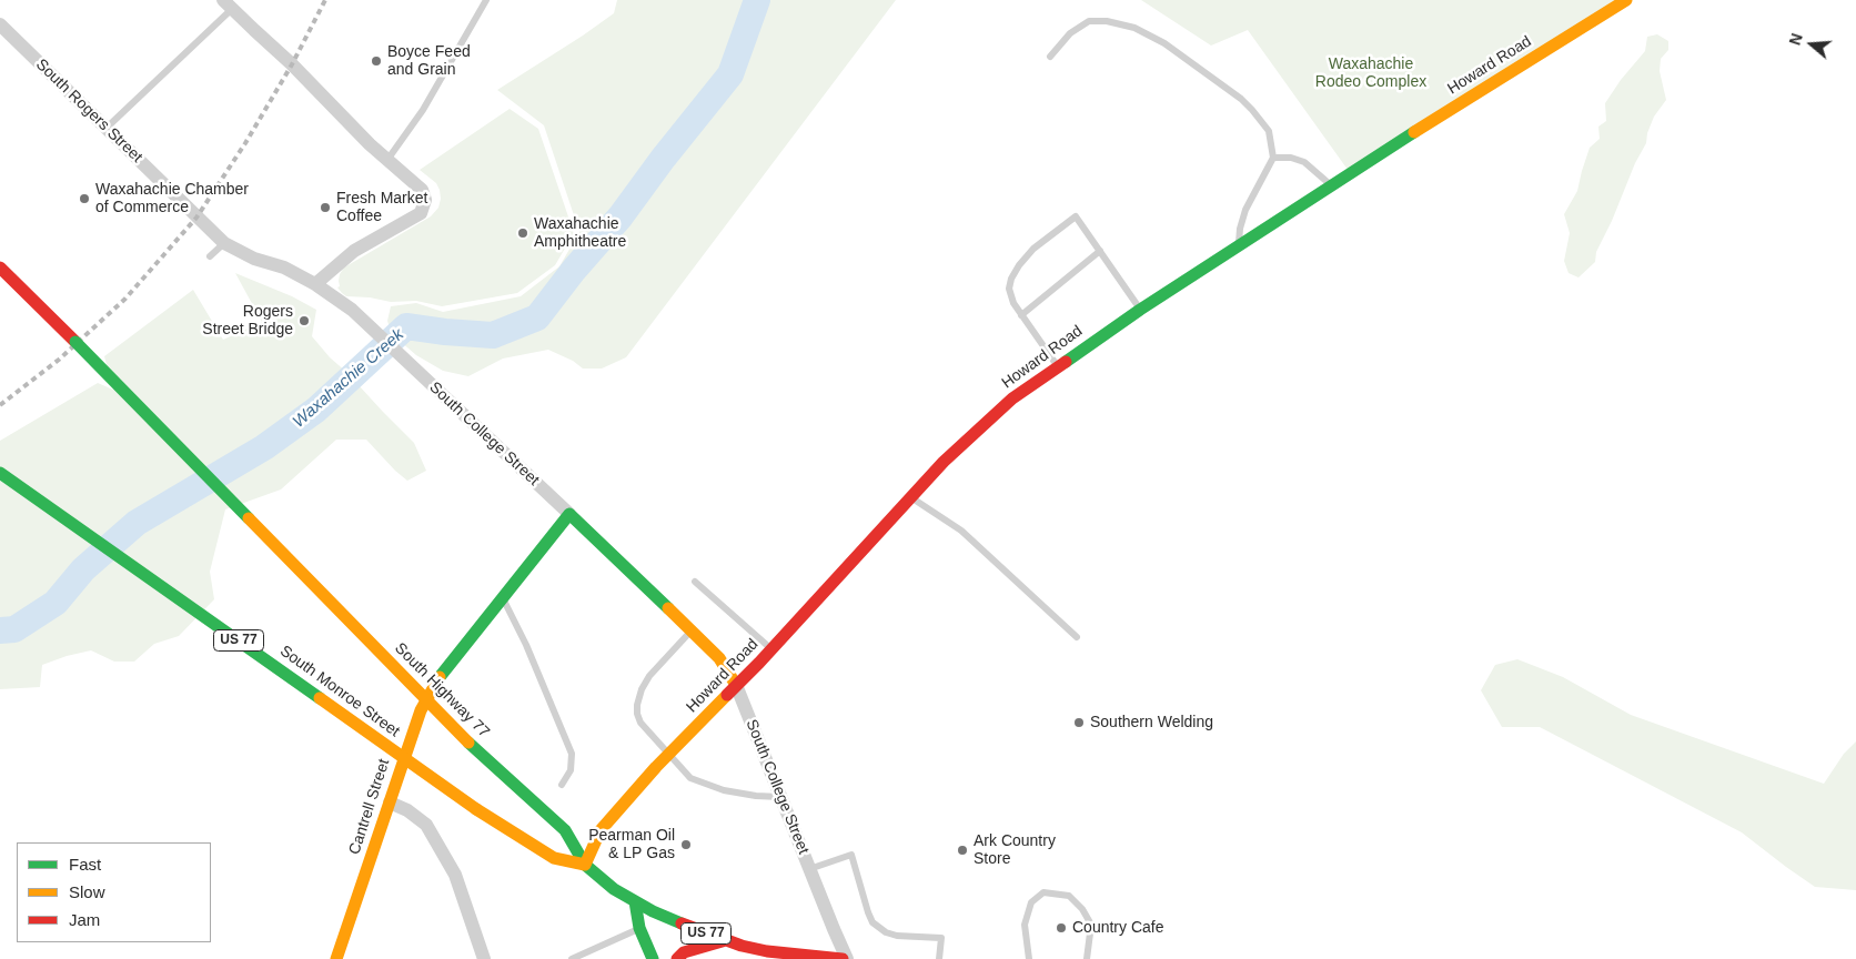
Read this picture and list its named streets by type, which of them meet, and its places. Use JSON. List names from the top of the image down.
{
  "streets": {
    "main road": [
      "Howard Road",
      "South College Street",
      "US 77",
      "South Highway 77",
      "South Monroe Street",
      "Cantrell Street"
    ],
    "street": ["South Rogers Street"]
  },
  "crossings": [
    ["Howard Road", "South College Street"],
    ["Howard Road", "South Highway 77"],
    ["Howard Road", "South Monroe Street"],
    ["South Rogers Street", "South College Street"],
    ["South College Street", "Cantrell Street"],
    ["South Highway 77", "South Monroe Street"]
  ],
  "water": ["Waxahachie Creek"],
  "parks": ["Waxahachie Rodeo Complex"],
  "places": [
    "Boyce Feed and Grain",
    "Waxahachie Chamber of Commerce",
    "Fresh Market Coffee",
    "Waxahachie Amphitheatre",
    "Rogers Street Bridge",
    "Southern Welding",
    "Pearman Oil & LP Gas",
    "Ark Country Store",
    "Country Cafe"
  ],
  "legend": ["Fast", "Slow", "Jam"],
  "north": "left"
}
